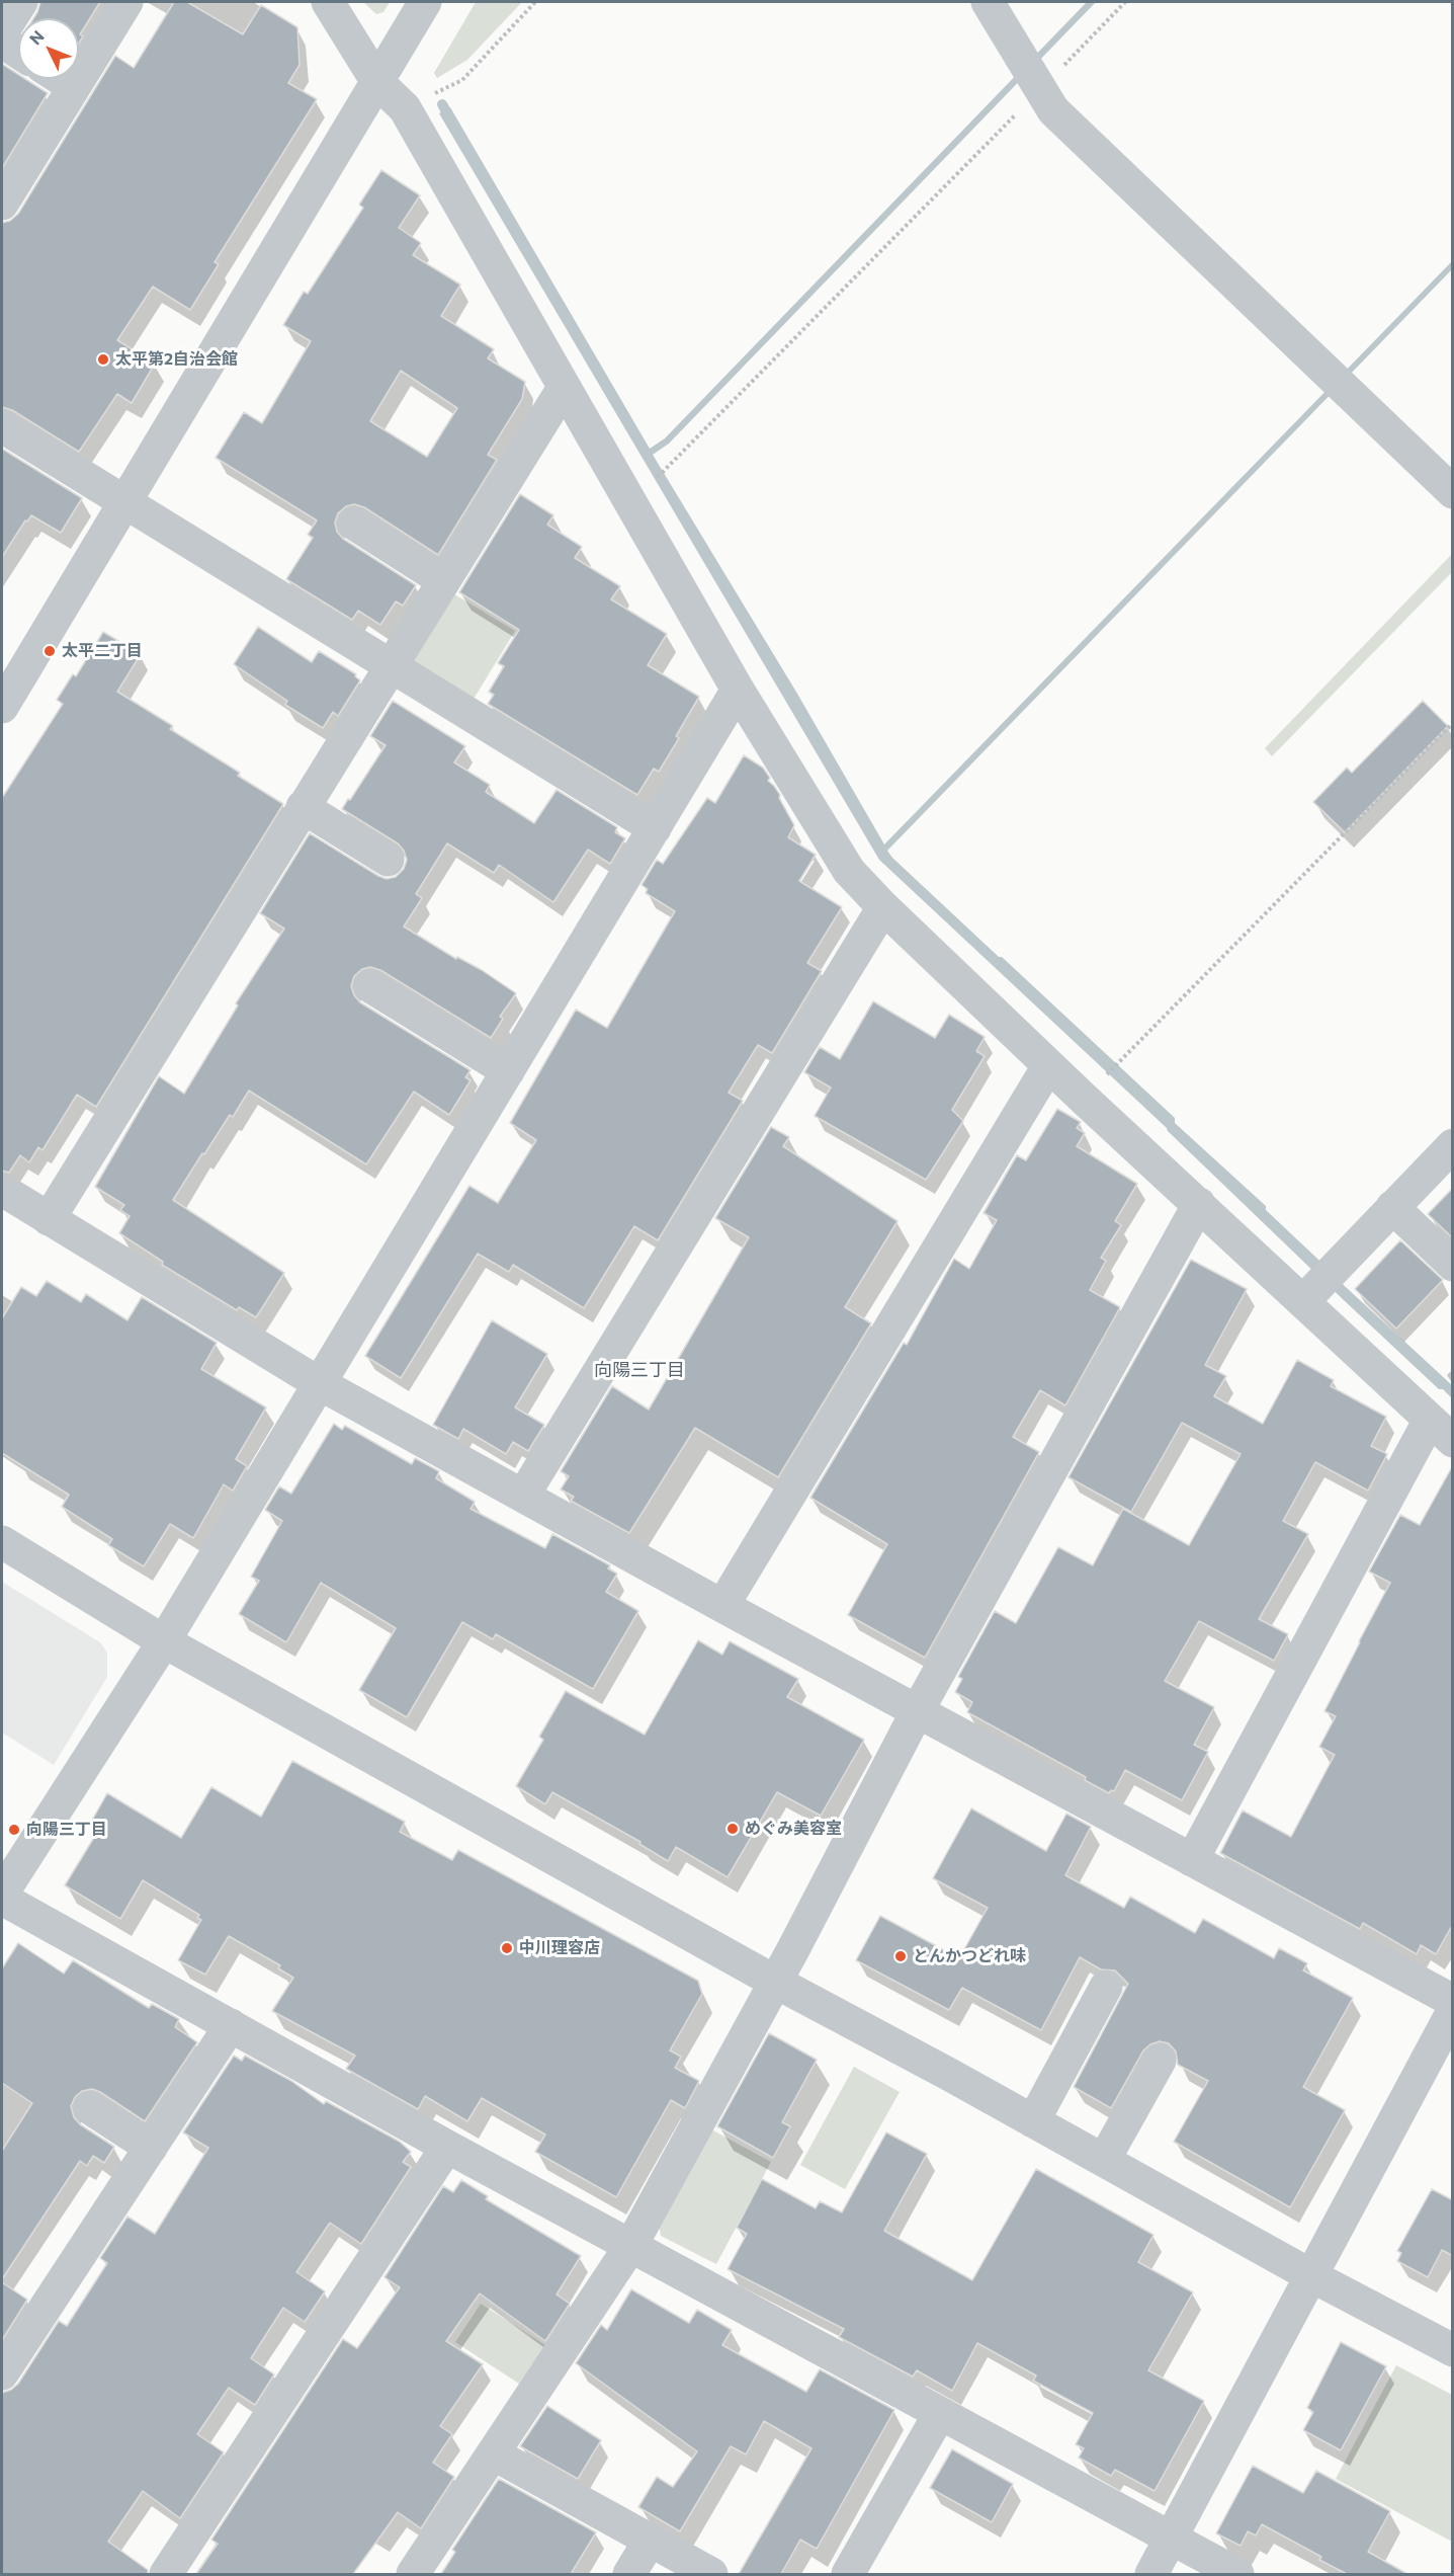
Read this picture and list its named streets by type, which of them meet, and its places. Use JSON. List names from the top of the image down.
{
  "districts": ["向陽三丁目"],
  "places": [
    "太平第2自治会館",
    "太平二丁目",
    "めぐみ美容室",
    "向陽三丁目",
    "中川理容店",
    "とんかつどれ味"
  ],
  "north": "top left"
}
